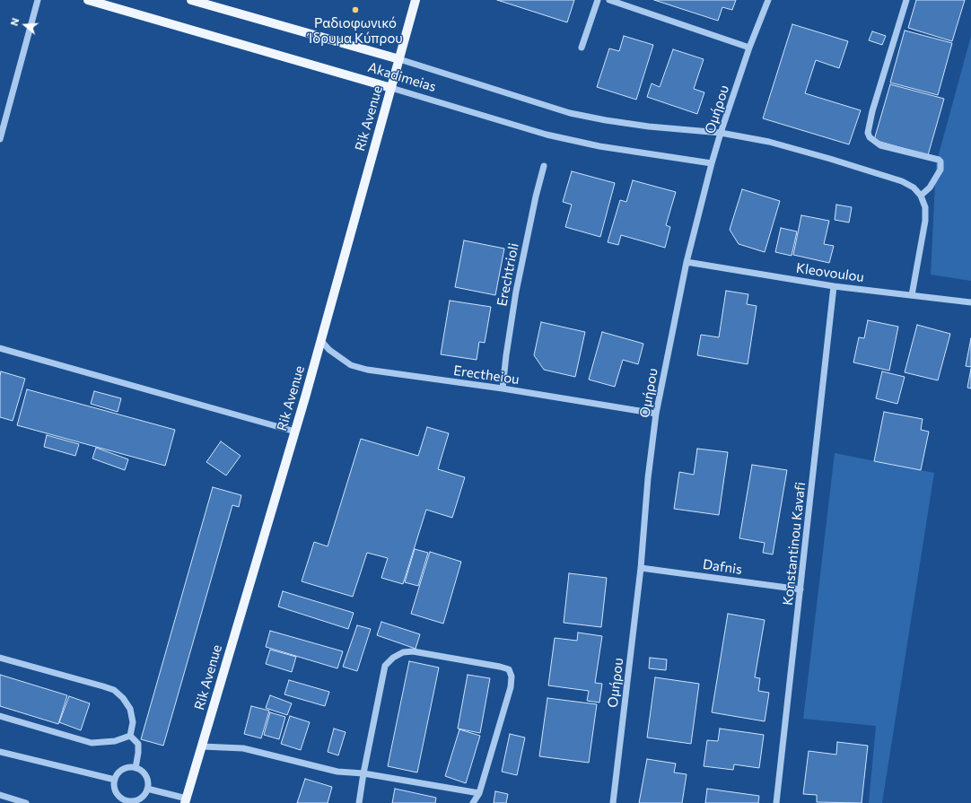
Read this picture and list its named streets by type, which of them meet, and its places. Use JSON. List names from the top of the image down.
{
  "streets": {
    "main road": ["Akadimeias", "Rik Avenue"],
    "street": [
      "Ομήρου",
      "Kleovoulou",
      "Erechtrioli",
      "Erectheiou",
      "Konstantinou Kavafi",
      "Dafnis"
    ]
  },
  "crossings": [
    ["Akadimeias", "Ομήρου"],
    ["Akadimeias", "Rik Avenue"],
    ["Ομήρου", "Kleovoulou"],
    ["Ομήρου", "Erectheiou"],
    ["Ομήρου", "Dafnis"],
    ["Rik Avenue", "Erectheiou"],
    ["Kleovoulou", "Konstantinou Kavafi"],
    ["Erechtrioli", "Erectheiou"],
    ["Konstantinou Kavafi", "Dafnis"]
  ],
  "places": ["Ραδιοφωνικό Ίδρυμα Κύπρου"],
  "north": "left"
}
